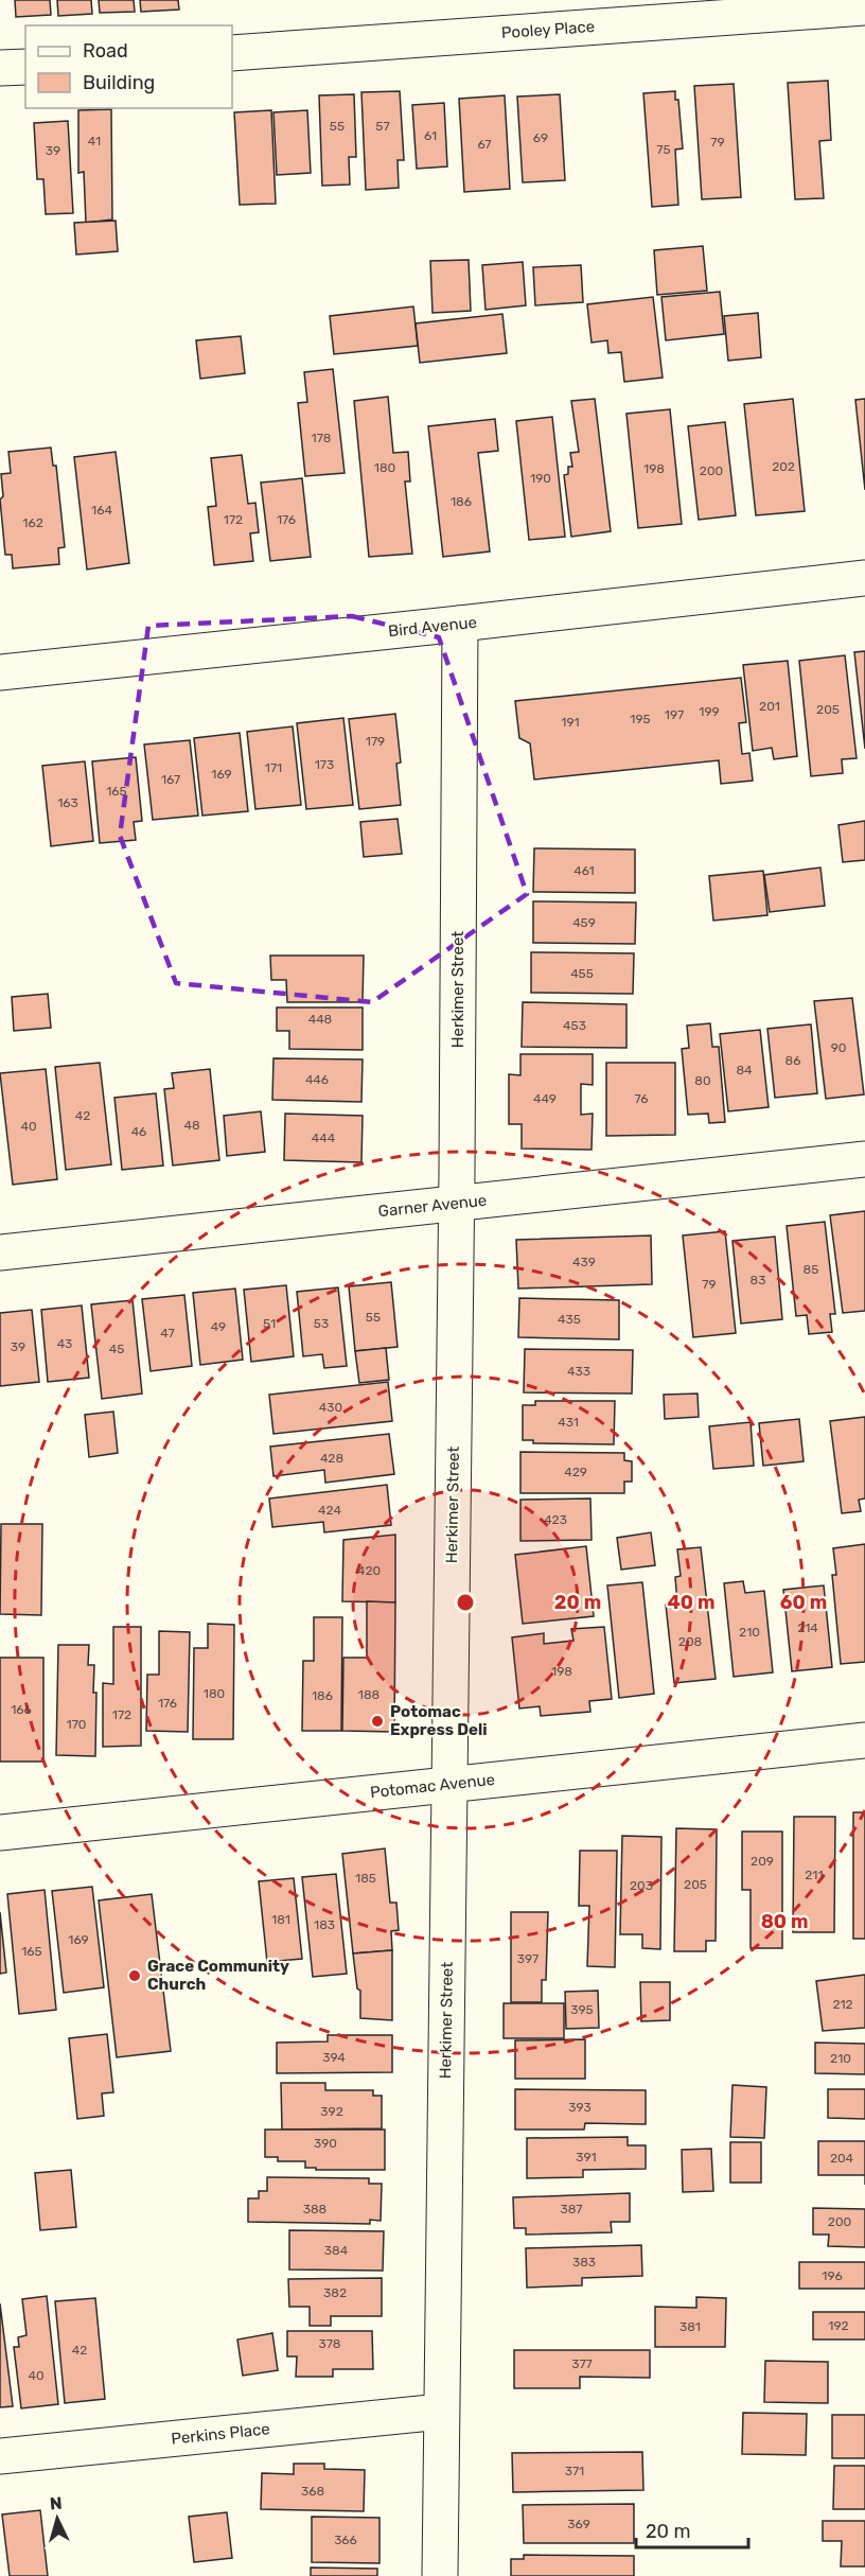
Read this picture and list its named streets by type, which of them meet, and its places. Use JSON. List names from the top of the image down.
{
  "streets": {
    "street": [
      "Pooley Place",
      "Bird Avenue",
      "Herkimer Street",
      "Garner Avenue",
      "Potomac Avenue",
      "Perkins Place"
    ]
  },
  "crossings": [
    ["Bird Avenue", "Herkimer Street"],
    ["Herkimer Street", "Garner Avenue"],
    ["Herkimer Street", "Potomac Avenue"],
    ["Herkimer Street", "Perkins Place"]
  ],
  "places": ["Potomac Express Deli", "Grace Community Church"],
  "house_numbers": [
    "55",
    "57",
    "61",
    "69",
    "41",
    "79",
    "67",
    "75",
    "39",
    "178",
    "202",
    "180",
    "198",
    "200",
    "190",
    "186",
    "164",
    "172",
    "176",
    "162",
    "201",
    "205",
    "199",
    "197",
    "195",
    "191",
    "179",
    "173",
    "171",
    "169",
    "167",
    "165",
    "163",
    "461",
    "459",
    "455",
    "448",
    "453",
    "90",
    "86",
    "84",
    "446",
    "80",
    "449",
    "76",
    "42",
    "48",
    "40",
    "46",
    "444",
    "439",
    "85",
    "83",
    "79",
    "55",
    "435",
    "51",
    "53",
    "49",
    "47",
    "43",
    "39",
    "45",
    "433",
    "430",
    "431",
    "428",
    "429",
    "424",
    "423",
    "420",
    "214",
    "210",
    "208",
    "198",
    "180",
    "188",
    "186",
    "176",
    "166",
    "172",
    "170",
    "209",
    "211",
    "185",
    "205",
    "203",
    "181",
    "183",
    "169",
    "165",
    "397",
    "212",
    "395",
    "394",
    "210",
    "393",
    "392",
    "390",
    "391",
    "204",
    "388",
    "387",
    "200",
    "384",
    "383",
    "196",
    "382",
    "192",
    "381",
    "378",
    "42",
    "377",
    "40",
    "371",
    "368",
    "369",
    "366"
  ],
  "legend": ["Road", "Building"],
  "scale_bar": "20 m",
  "north": "top",
  "rings": [
    "20 m",
    "40 m",
    "60 m",
    "80 m"
  ]
}
